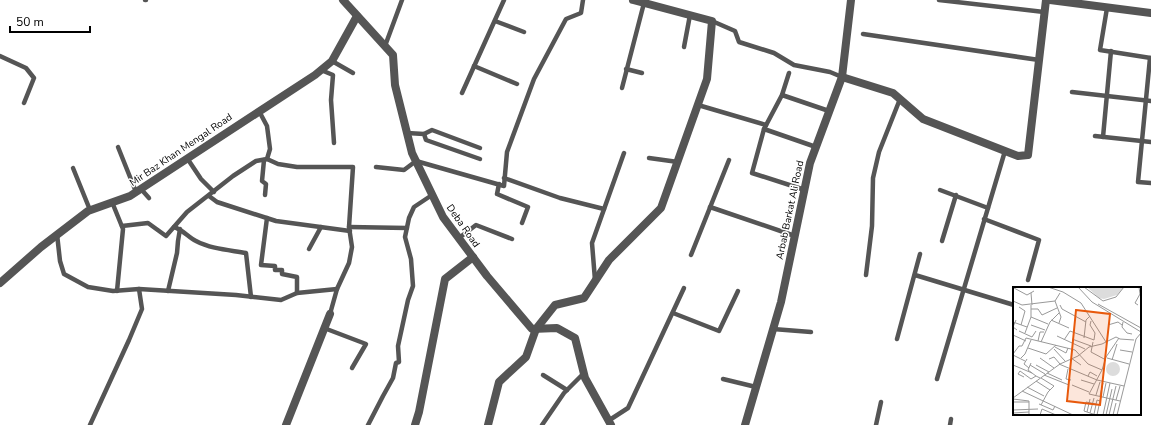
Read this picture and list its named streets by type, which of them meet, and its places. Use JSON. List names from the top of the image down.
{
  "streets": {
    "street": ["Mir Baz Khan Mengal Road", "Arbab Barkat Ali Road", "Deba Road"]
  },
  "crossings": [
    ["Mir Baz Khan Mengal Road", "Deba Road"]
  ],
  "scale_bar": "50 m"
}
